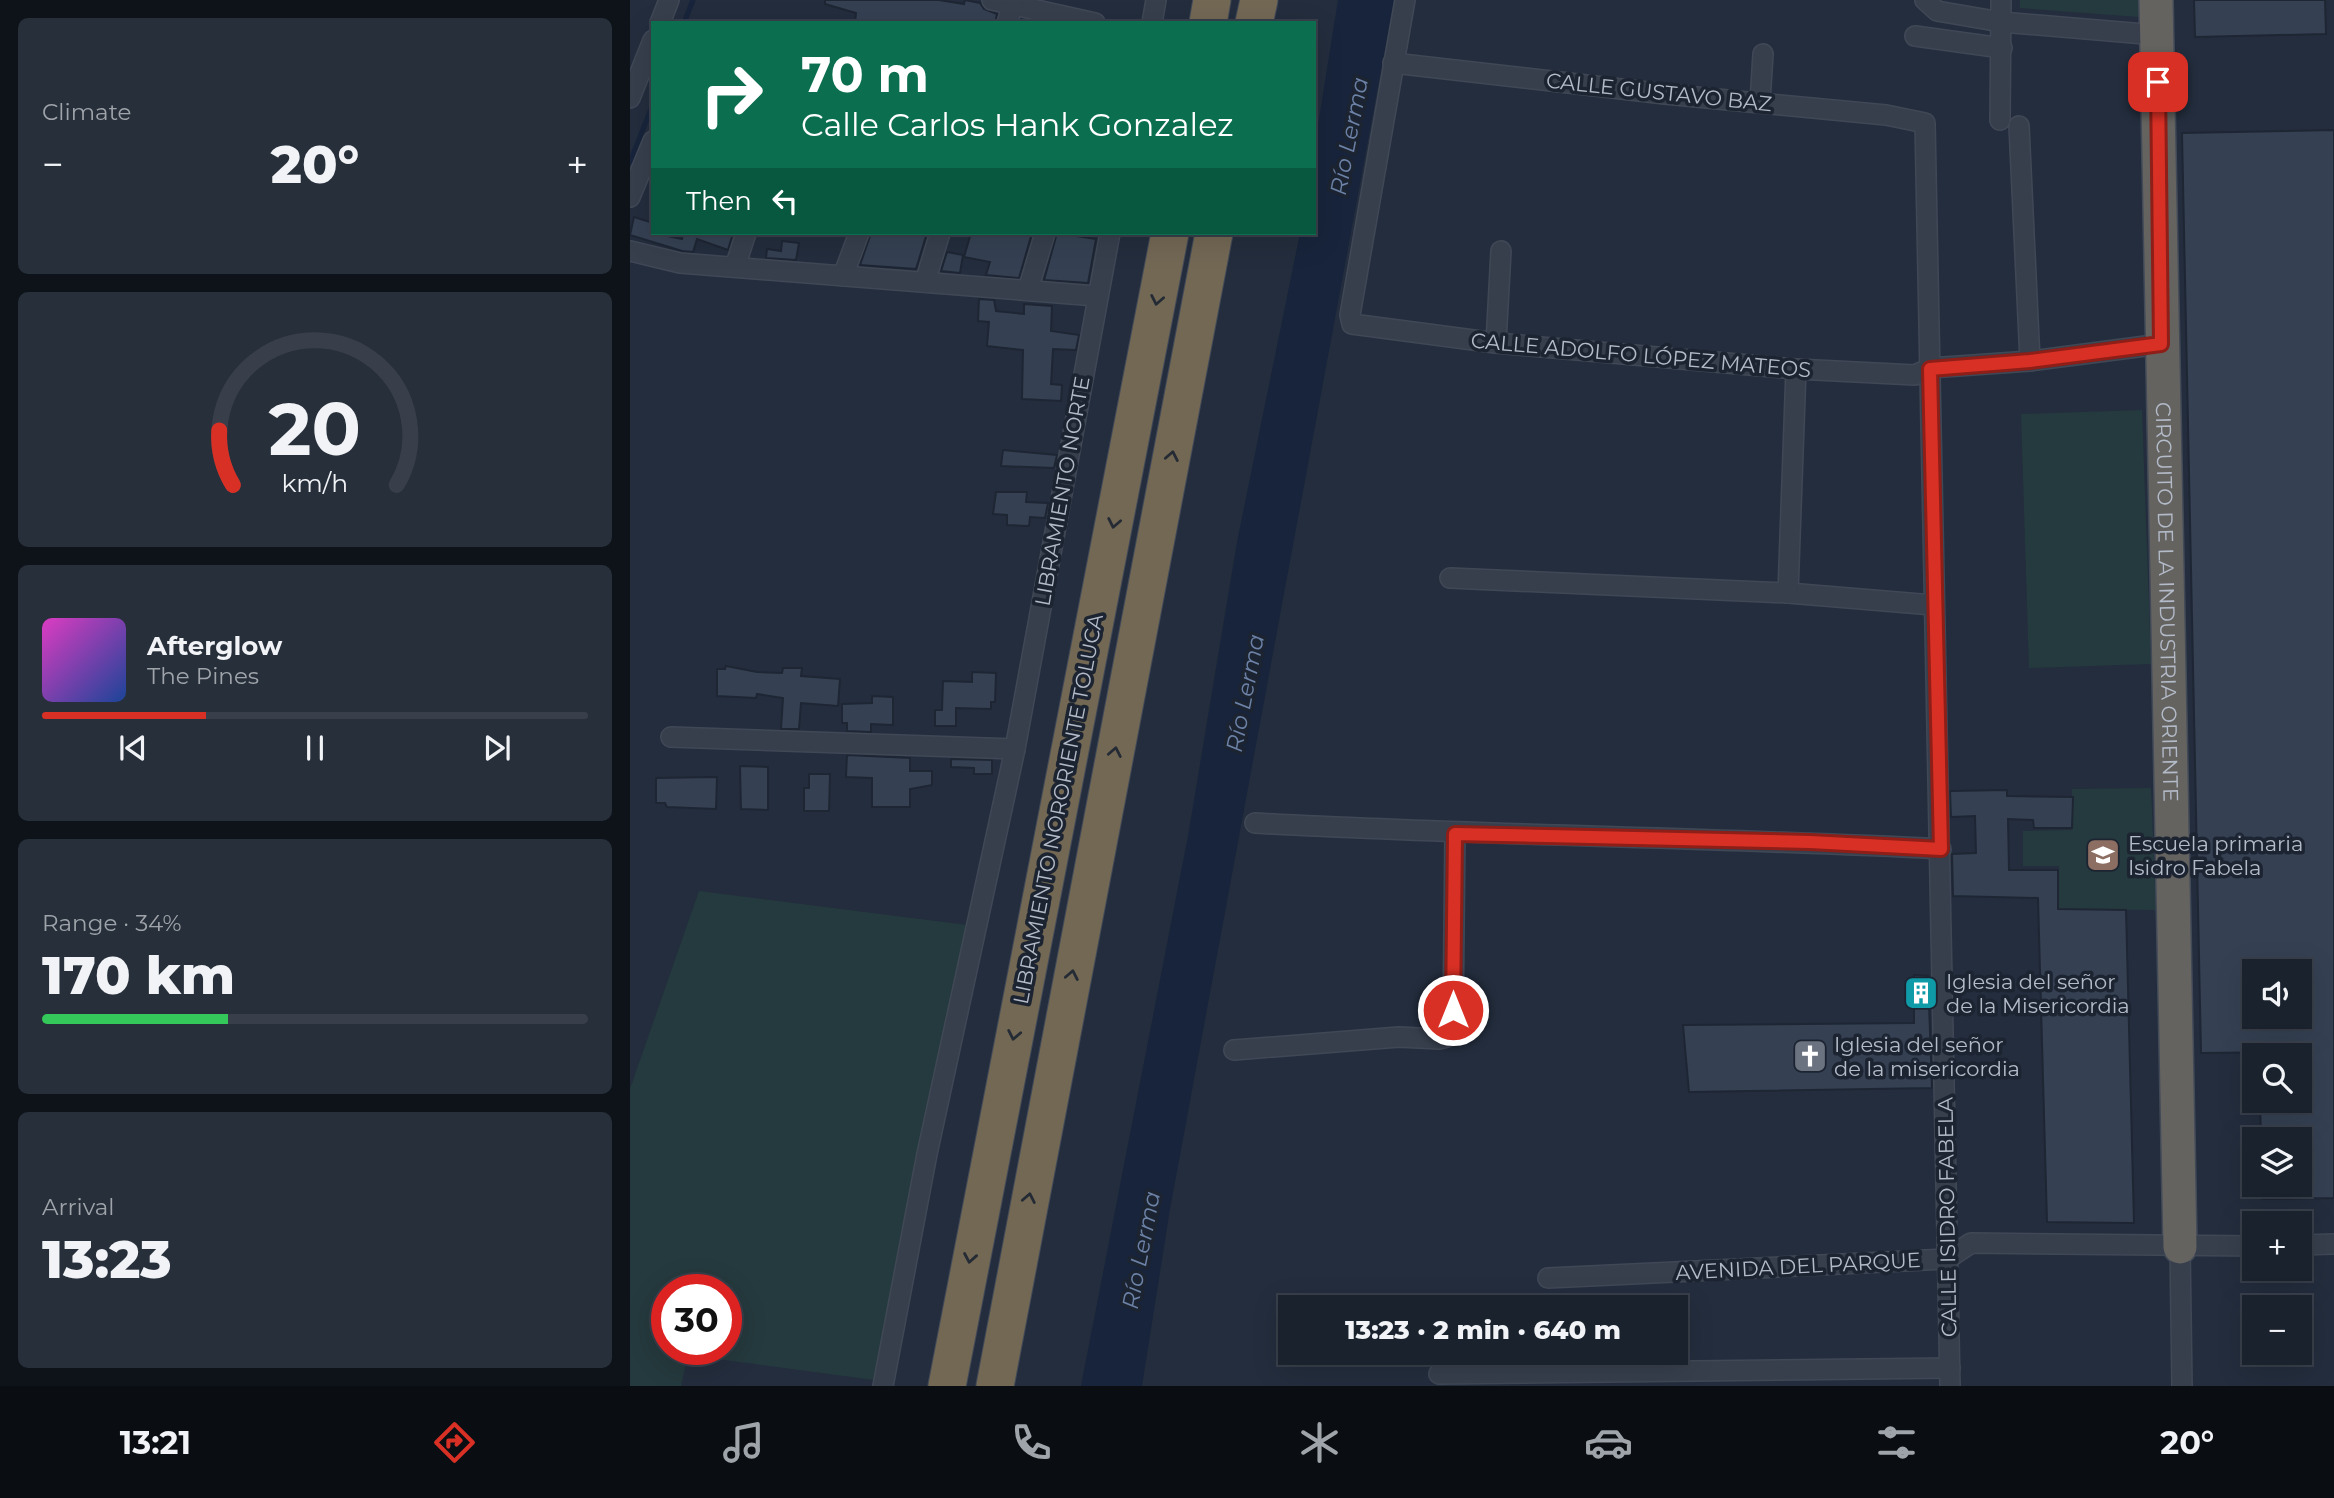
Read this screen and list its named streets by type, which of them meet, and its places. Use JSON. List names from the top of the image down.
{
  "streets": {
    "highway": ["CIRCUITO DE LA INDUSTRIA ORIENTE", "LIBRAMIENTO NORORIENTE TOLUCA"],
    "street": [
      "CALLE GUSTAVO BAZ",
      "CALLE ADOLFO LÓPEZ MATEOS",
      "LIBRAMIENTO NORTE",
      "CALLE ISIDRO FABELA",
      "AVENIDA DEL PARQUE"
    ]
  },
  "crossings": [
    ["CALLE GUSTAVO BAZ", "CALLE ADOLFO LÓPEZ MATEOS"],
    ["CALLE GUSTAVO BAZ", "CALLE ISIDRO FABELA"],
    ["CALLE ADOLFO LÓPEZ MATEOS", "CIRCUITO DE LA INDUSTRIA ORIENTE"],
    ["CALLE ADOLFO LÓPEZ MATEOS", "CALLE ISIDRO FABELA"],
    ["CIRCUITO DE LA INDUSTRIA ORIENTE", "AVENIDA DEL PARQUE"],
    ["CALLE ISIDRO FABELA", "AVENIDA DEL PARQUE"]
  ],
  "water": ["Río Lerma"],
  "places": {
    "school or university": ["Escuela primaria Isidro Fabela"],
    "building": ["Iglesia del señor de la Misericordia"],
    "church": ["Iglesia del señor de la misericordia"]
  },
  "page": {
    "tile": [
      "Climate",
      ["Range · 34%", "170 km"],
      ["Arrival", "13:23"]
    ],
    "turn": ["70 m", "Calle Carlos Hank Gonzalez"],
    "heat": ["−", "20°", "+"],
    "then": "Then",
    "song": ["Afterglow", "The Pines"],
    "map_buttons": ["+", "−"],
    "limit": "30",
    "trip": "13:23 · 2 min · 640 m",
    "tabs": ["13:21", "20°"],
    "gauge": ["20", "km/h"]
  }
}
